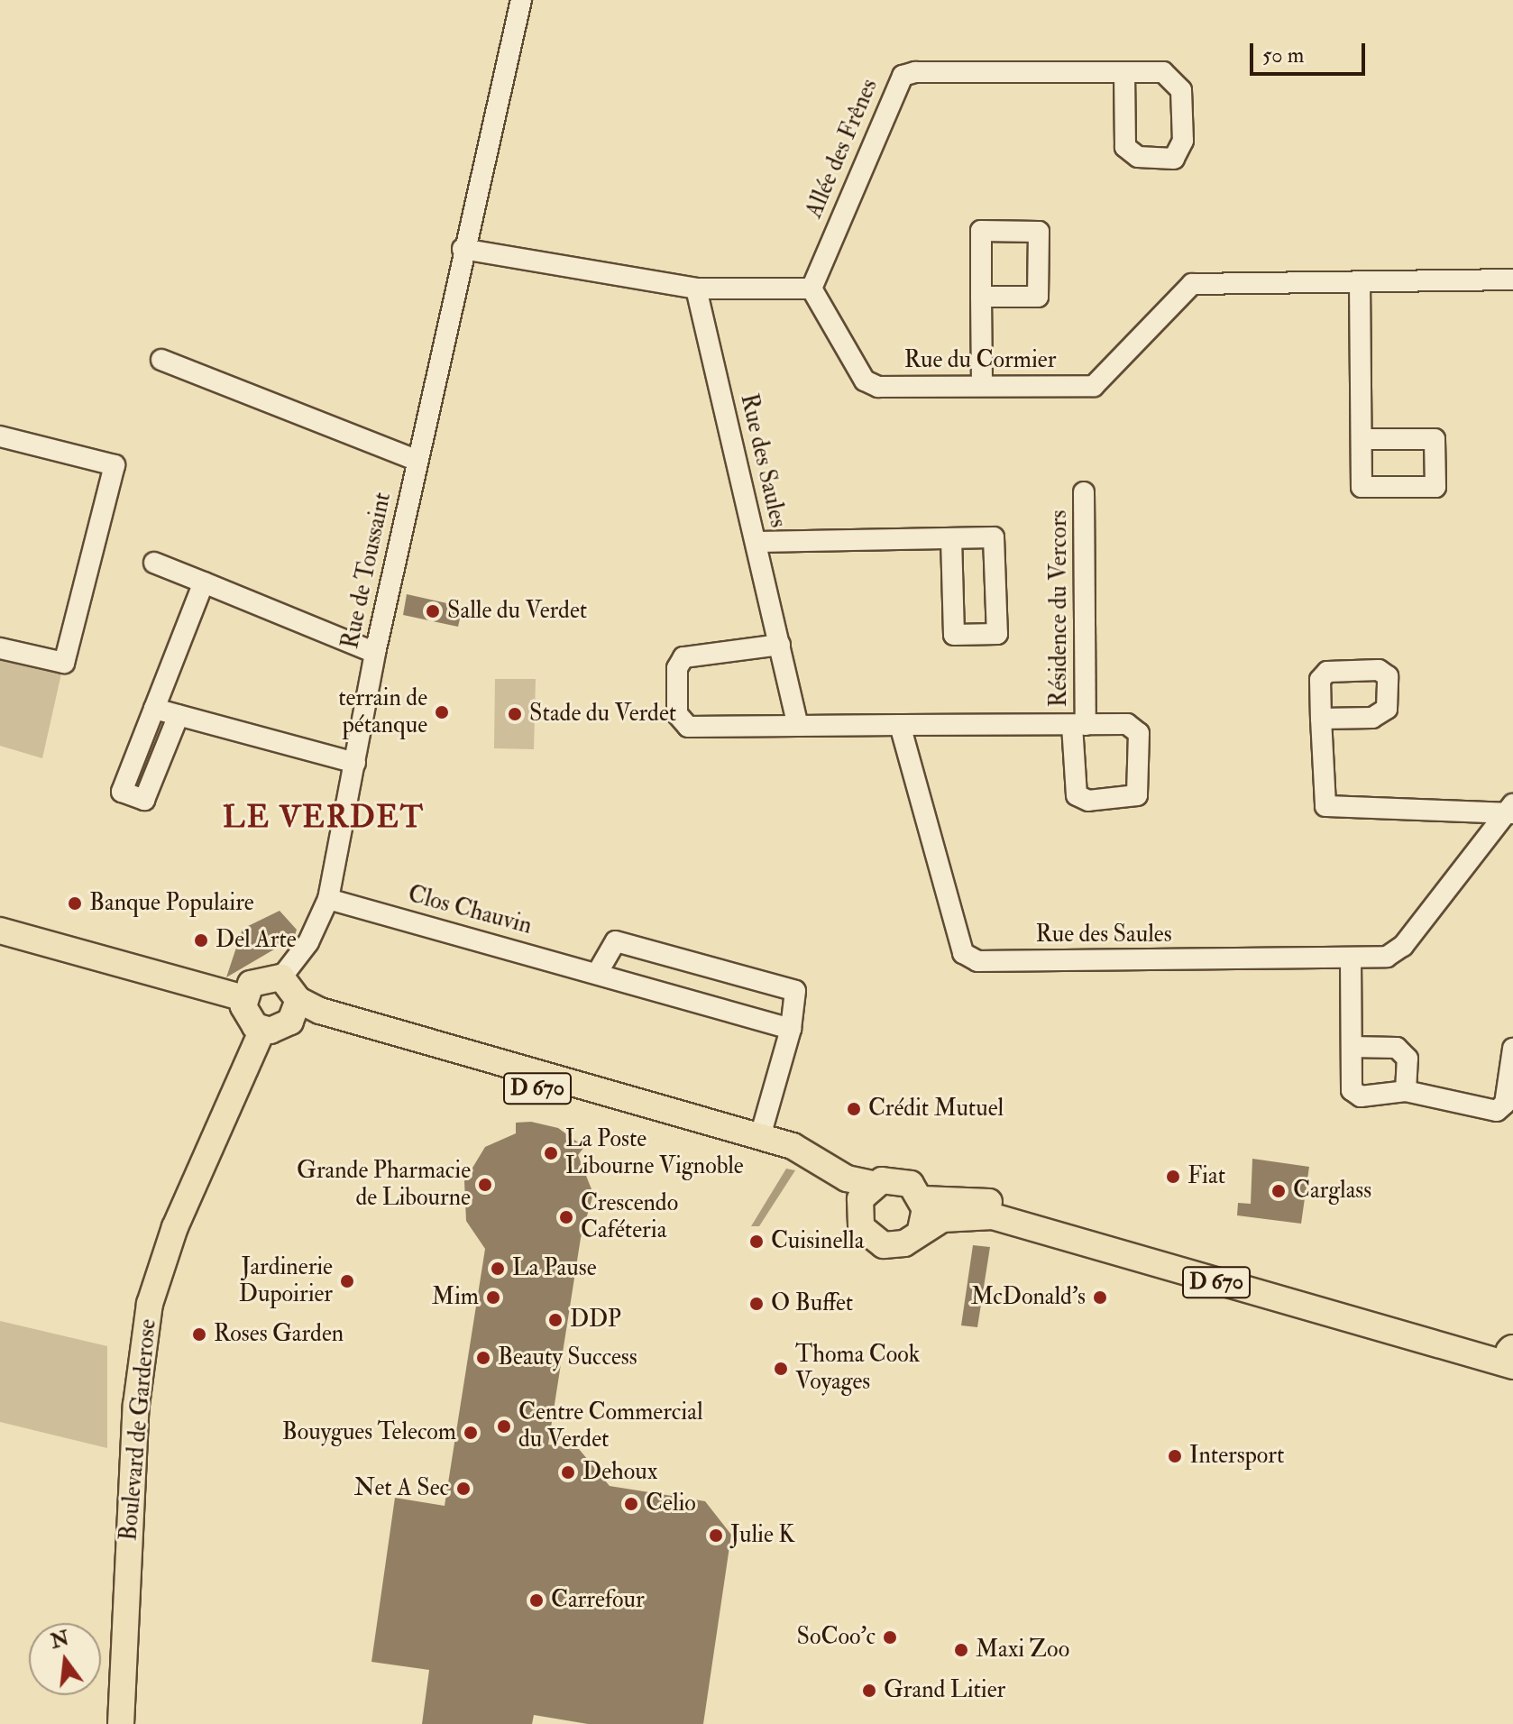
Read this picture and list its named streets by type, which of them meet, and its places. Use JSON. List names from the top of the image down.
{
  "streets": {
    "main road": ["D 670", "Boulevard de Garderose"],
    "street": [
      "Allée des Frênes",
      "Rue du Cormier",
      "Rue des Saules",
      "Rue de Toussaint",
      "Résidence du Vercors",
      "Clos Chauvin"
    ]
  },
  "crossings": [
    ["Allée des Frênes", "Rue du Cormier"],
    ["Rue de Toussaint", "Clos Chauvin"],
    ["Rue de Toussaint", "D 670"],
    ["Rue de Toussaint", "Boulevard de Garderose"],
    ["D 670", "Boulevard de Garderose"]
  ],
  "districts": ["LE VERDET"],
  "places": [
    "Salle du Verdet",
    "terrain de pétanque",
    "Stade du Verdet",
    "Banque Populaire",
    "Del Arte",
    "Crédit Mutuel",
    "La Poste Libourne Vignoble",
    "Fiat",
    "Grande Pharmacie de Libourne",
    "Carglass",
    "Crescendo Caféteria",
    "Cuisinella",
    "La Pause",
    "Jardinerie Dupoirier",
    "Mim",
    "McDonald's",
    "O Buffet",
    "DDP",
    "Roses Garden",
    "Beauty Success",
    "Thoma Cook Voyages",
    "Centre Commercial du Verdet",
    "Bouygues Telecom",
    "Intersport",
    "Dehoux",
    "Net A Sec",
    "Celio",
    "Julie K",
    "Carrefour",
    "SoCoo'c",
    "Maxi Zoo",
    "Grand Litier"
  ],
  "scale_bar": "50 m",
  "north": "top"
}
